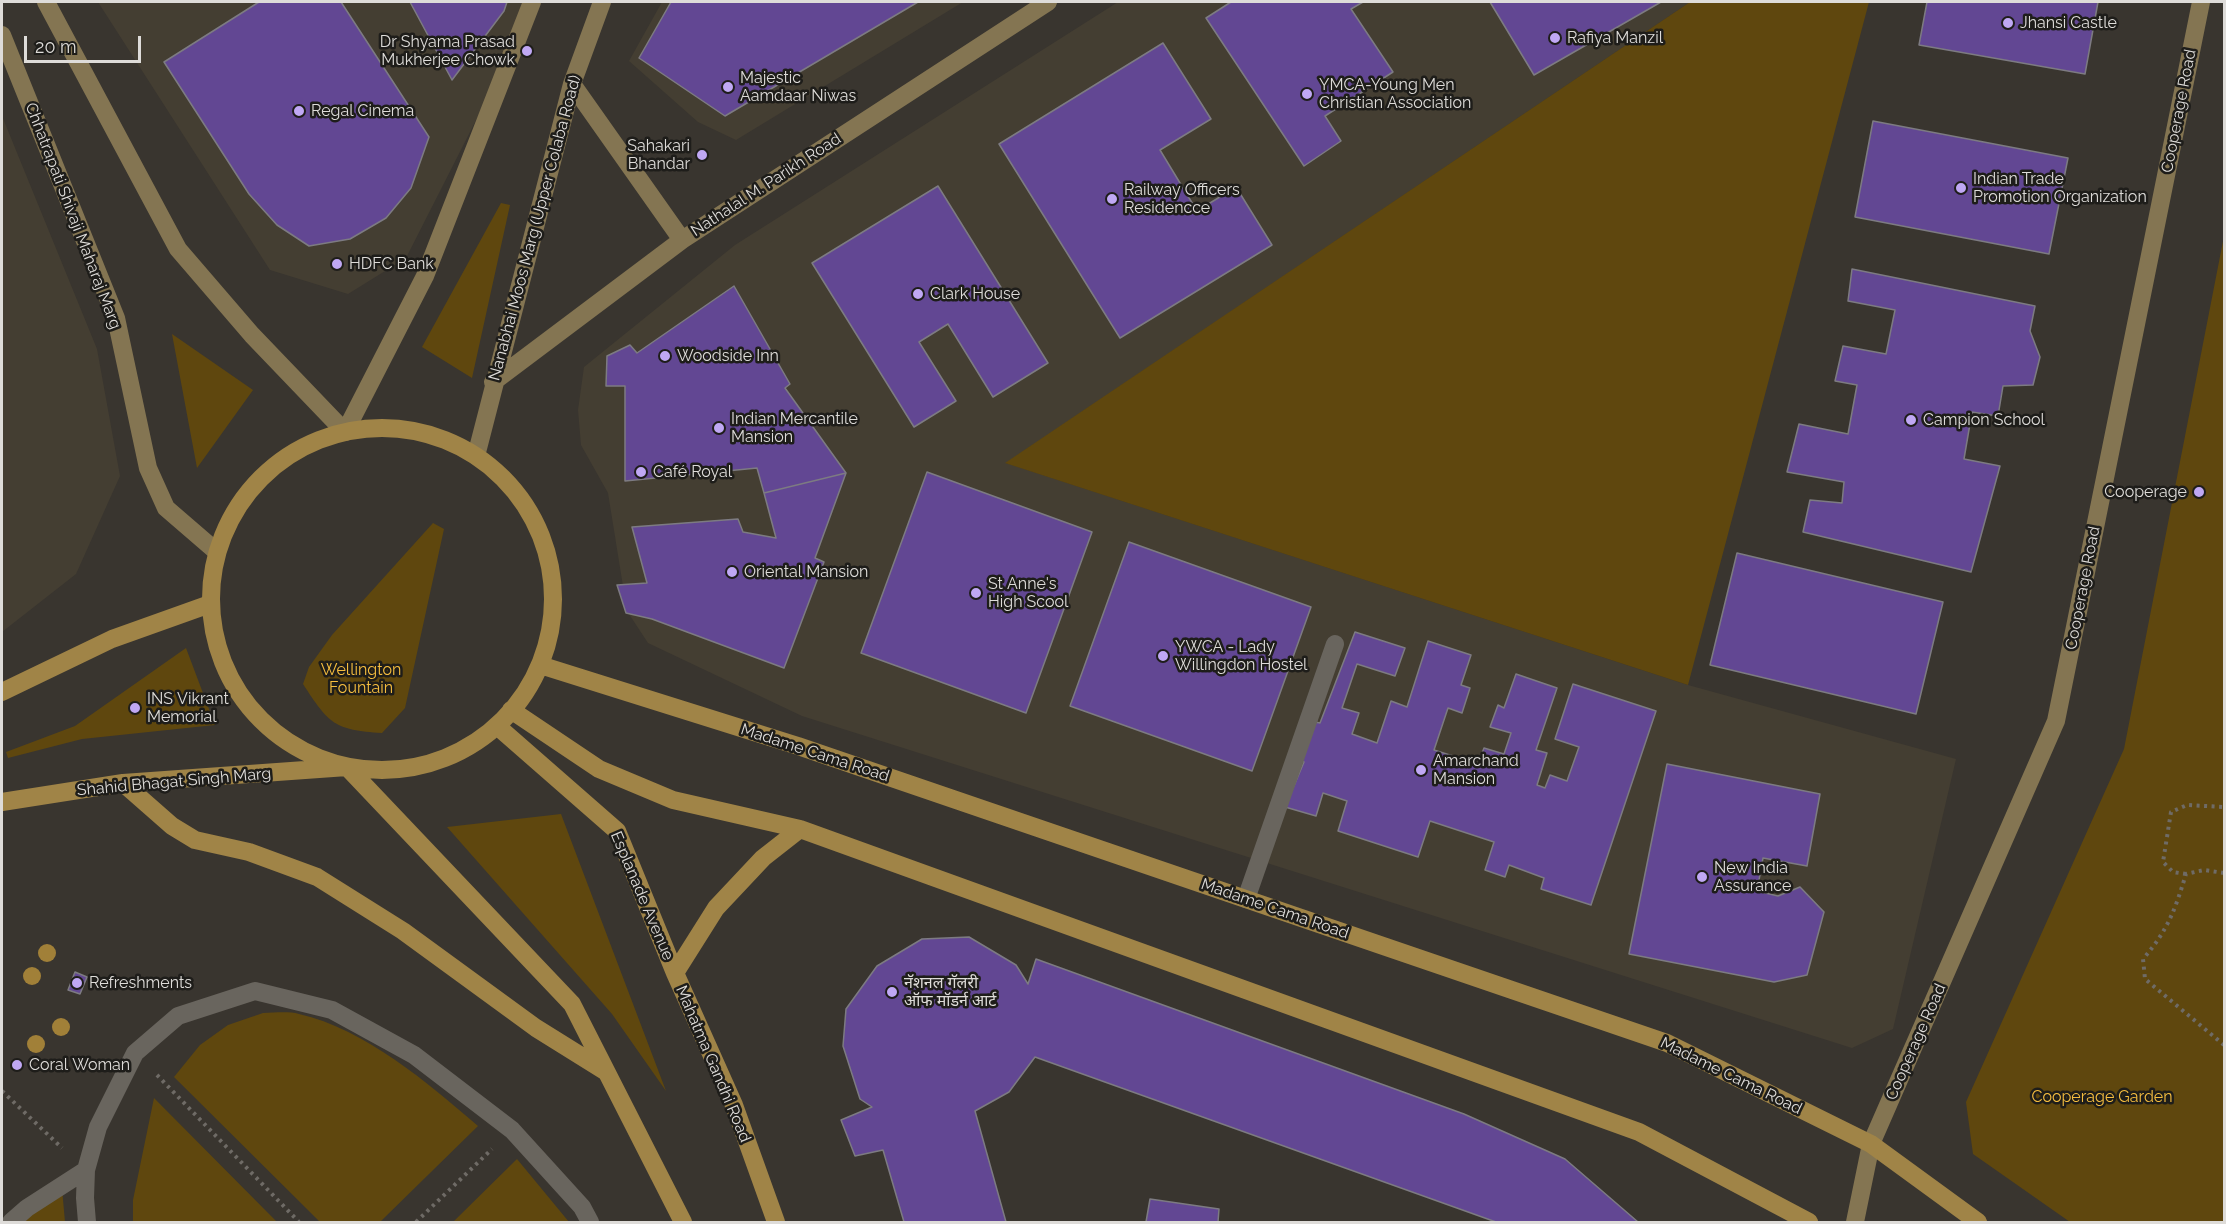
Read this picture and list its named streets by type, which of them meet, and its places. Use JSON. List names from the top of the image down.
{
  "streets": {
    "main road": [
      "Madame Cama Road",
      "Shahid Bhagat Singh Marg",
      "Esplanade Avenue",
      "Mahatma Gandhi Road"
    ],
    "street": [
      "Cooperage Road",
      "Nathalal M. Parikh Road",
      "Chhatrapati Shivaji Maharaj Marg",
      "Nanabhai Moos Marg (Upper Colaba Road)"
    ]
  },
  "crossings": [
    ["Cooperage Road", "Madame Cama Road"],
    ["Nathalal M. Parikh Road", "Nanabhai Moos Marg (Upper Colaba Road)"],
    ["Esplanade Avenue", "Mahatma Gandhi Road"]
  ],
  "parks": ["Wellington Fountain", "Cooperage Garden"],
  "places": [
    "Jhansi Castle",
    "Rafiya Manzil",
    "Dr Shyama Prasad Mukherjee Chowk",
    "Majestic Aamdaar Niwas",
    "YMCA-Young Men Christian Association",
    "Regal Cinema",
    "Sahakari Bhandar",
    "Indian Trade Promotion Organization",
    "Railway Officers Residencce",
    "HDFC Bank",
    "Clark House",
    "Woodside Inn",
    "Campion School",
    "Indian Mercantile Mansion",
    "Café Royal",
    "Cooperage",
    "Oriental Mansion",
    "St Anne's High Scool",
    "YWCA - Lady Willingdon Hostel",
    "INS Vikrant Memorial",
    "Amarchand Mansion",
    "New India Assurance",
    "Refreshments",
    "नॅशनल गॅलरी ऑफ मॉडर्न आर्ट",
    "Coral Woman"
  ],
  "scale_bar": "20 m"
}
